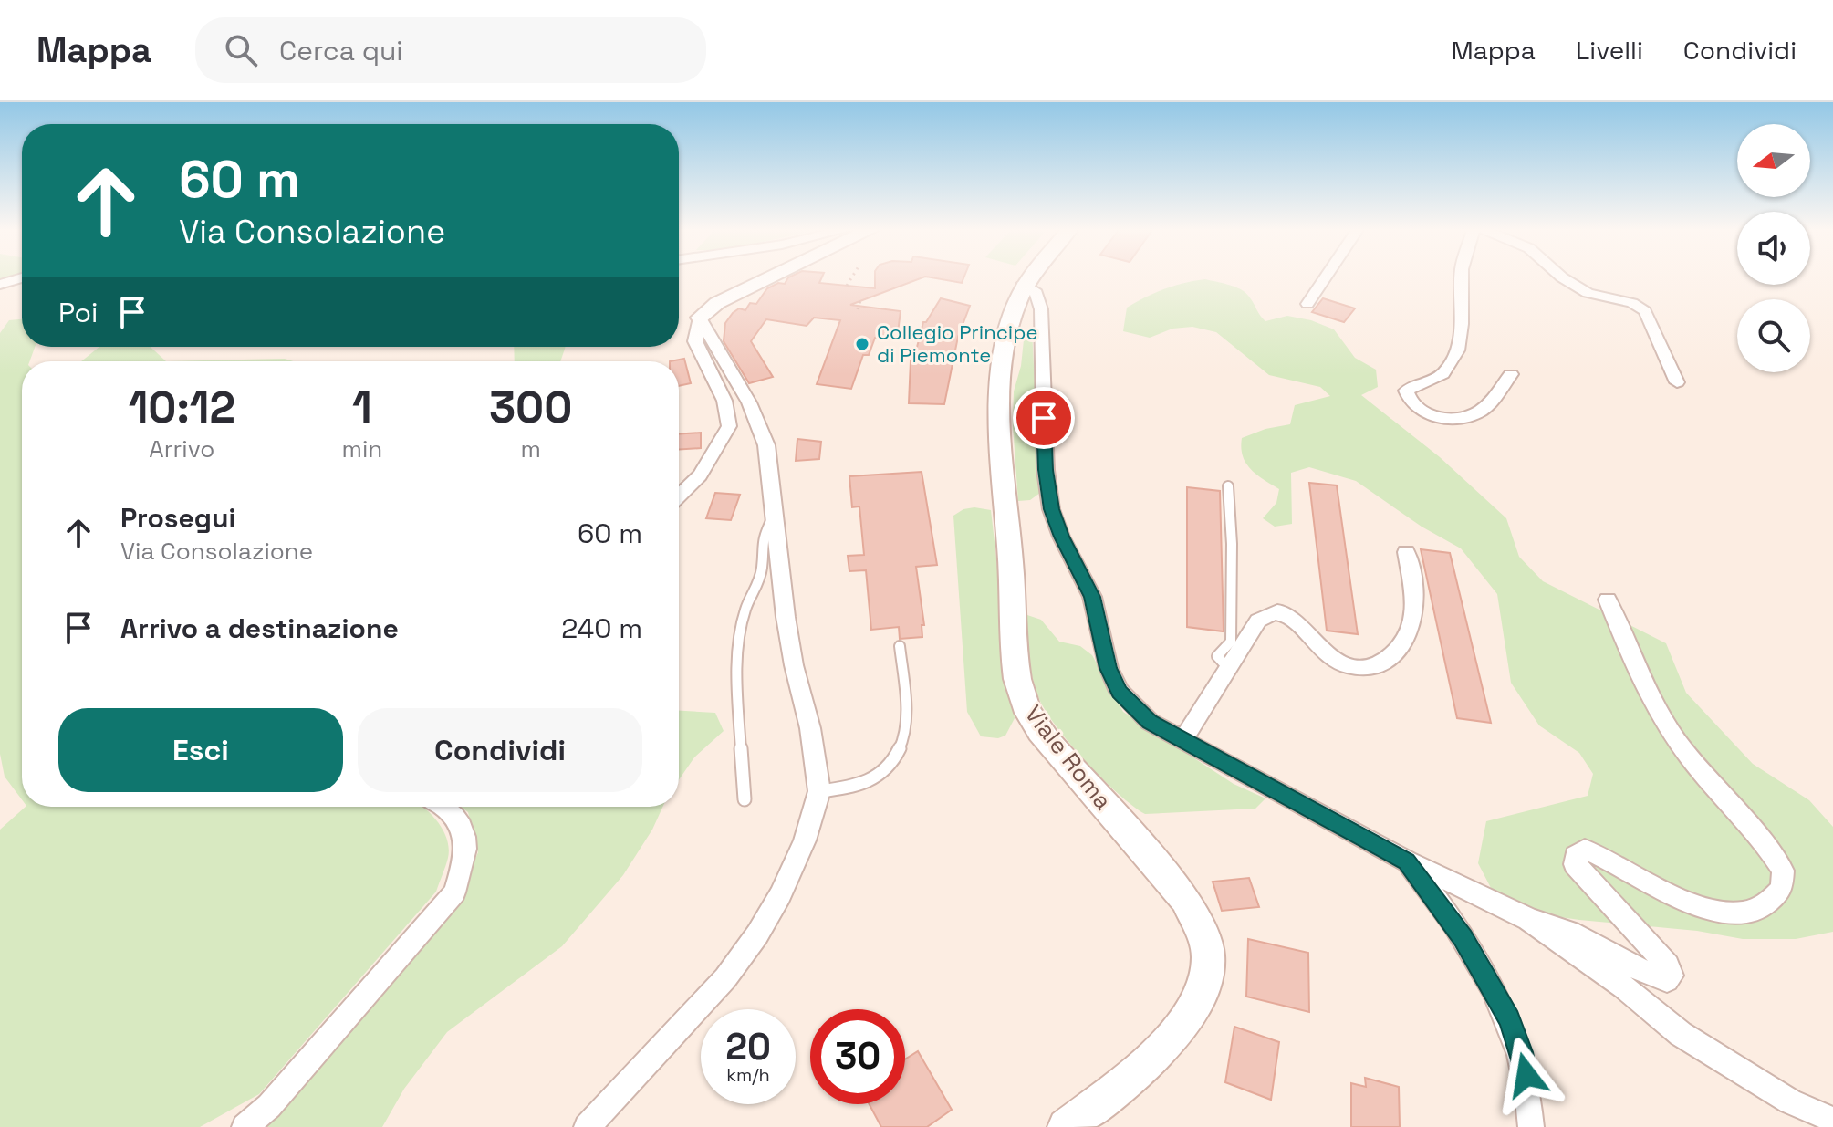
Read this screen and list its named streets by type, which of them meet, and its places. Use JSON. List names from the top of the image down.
{
  "streets": {
    "street": ["Viale Roma"]
  },
  "places": ["Collegio Principe di Piemonte"],
  "north": "left",
  "page": {
    "header": "Mappa",
    "search": "Cerca qui",
    "nav": ["Mappa", "Livelli", "Condividi"],
    "turn": ["60 m", "Via Consolazione"],
    "then": "Poi",
    "eta": [
      "10:12",
      "Arrivo",
      "1",
      "min",
      "300",
      "m"
    ],
    "list": [
      {
        "name": "Prosegui",
        "note": "Via Consolazione",
        "value": "60 m"
      },
      {
        "name": "Arrivo a destinazione",
        "value": "240 m"
      }
    ],
    "buttons": ["Esci", "Condividi"],
    "speed": "20 km/h",
    "limit": "30"
  }
}
